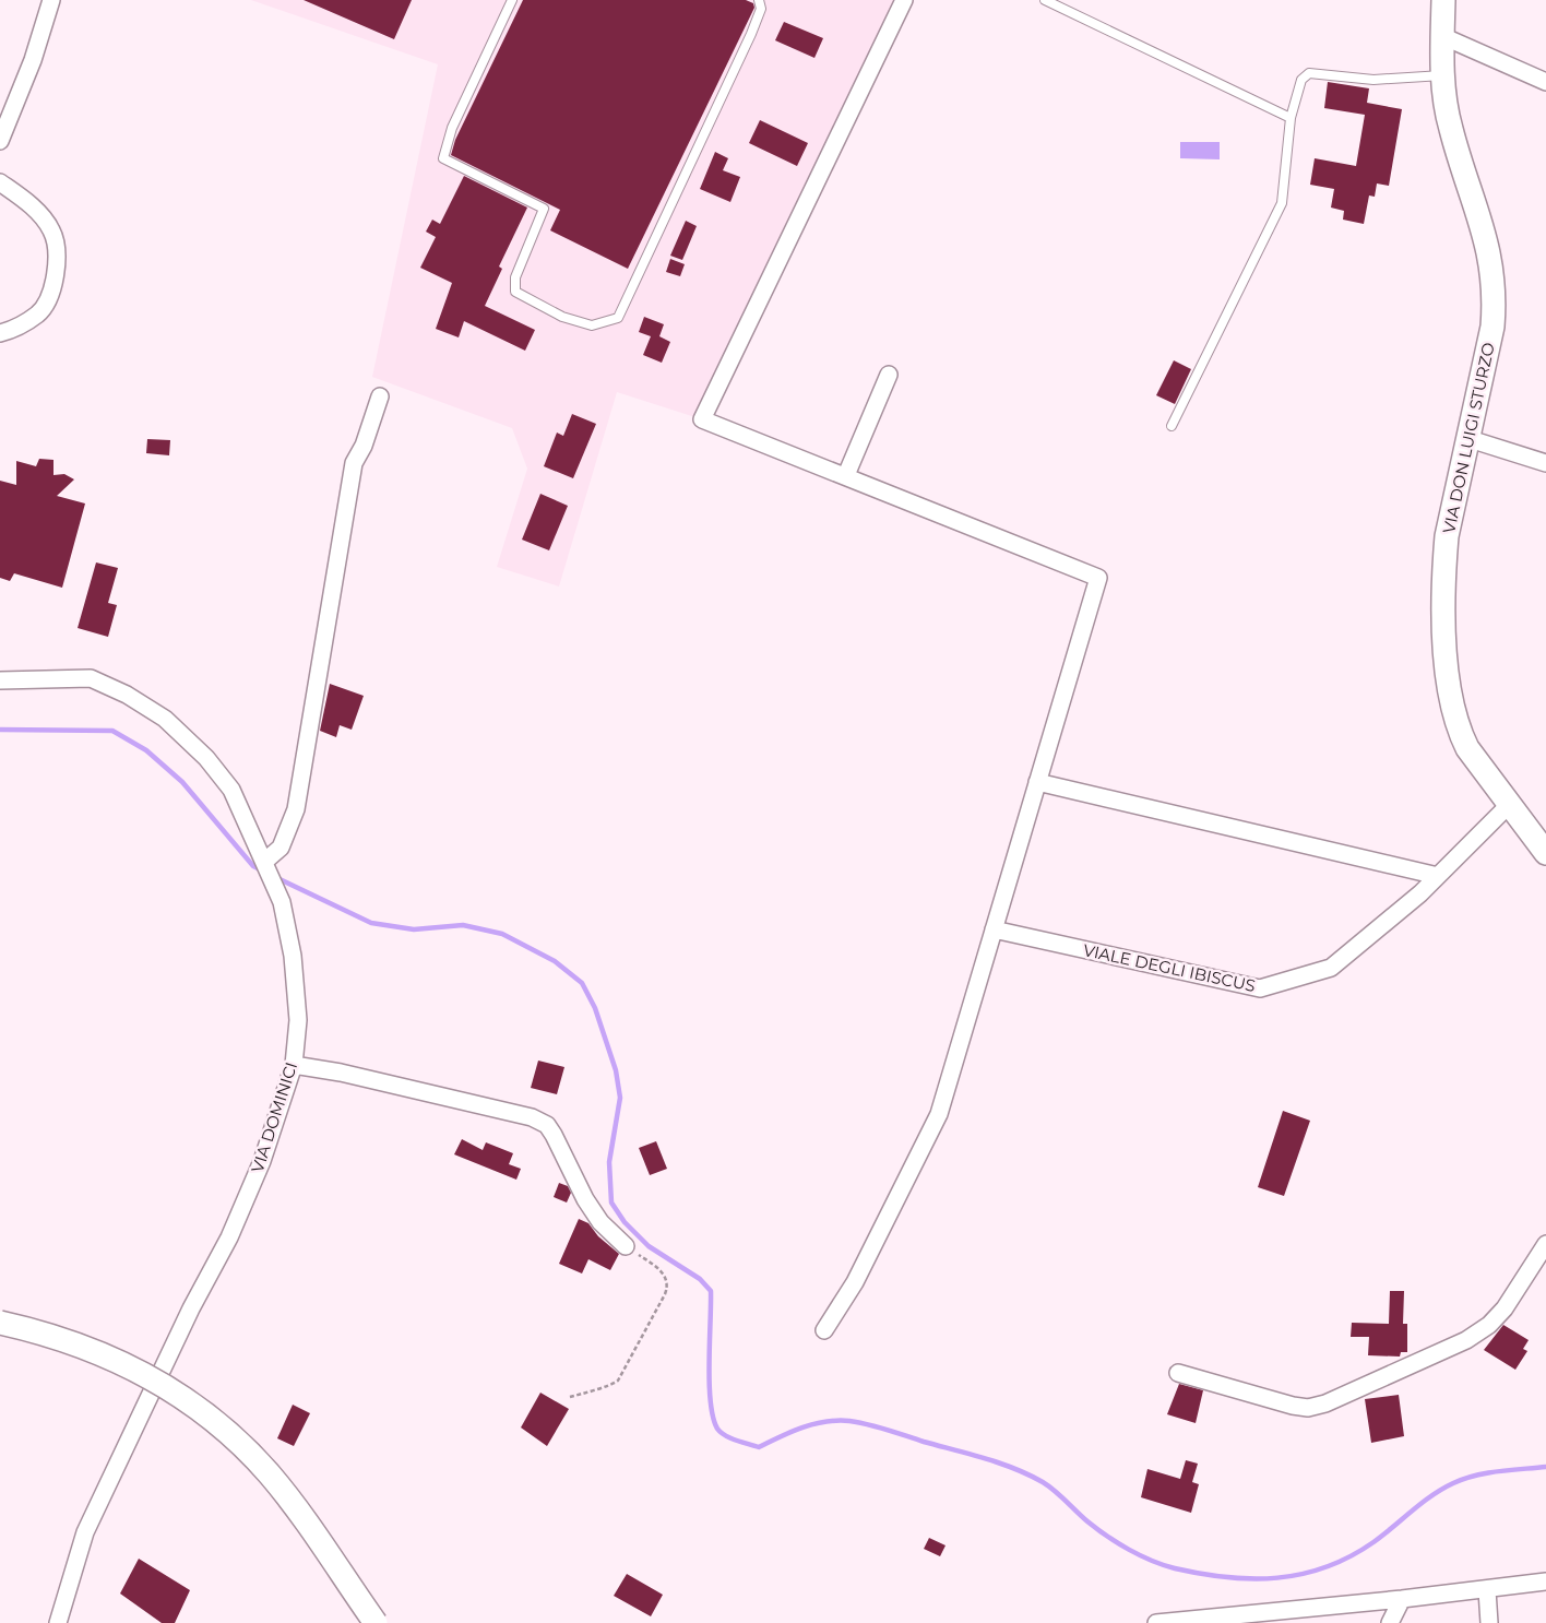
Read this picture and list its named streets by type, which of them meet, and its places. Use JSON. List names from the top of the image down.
{
  "streets": {
    "street": ["VIA DON LUIGI STURZO", "VIALE DEGLI IBISCUS", "VIA DOMINICI"]
  },
  "crossings": [
    ["VIA DON LUIGI STURZO", "VIALE DEGLI IBISCUS"]
  ]
}
